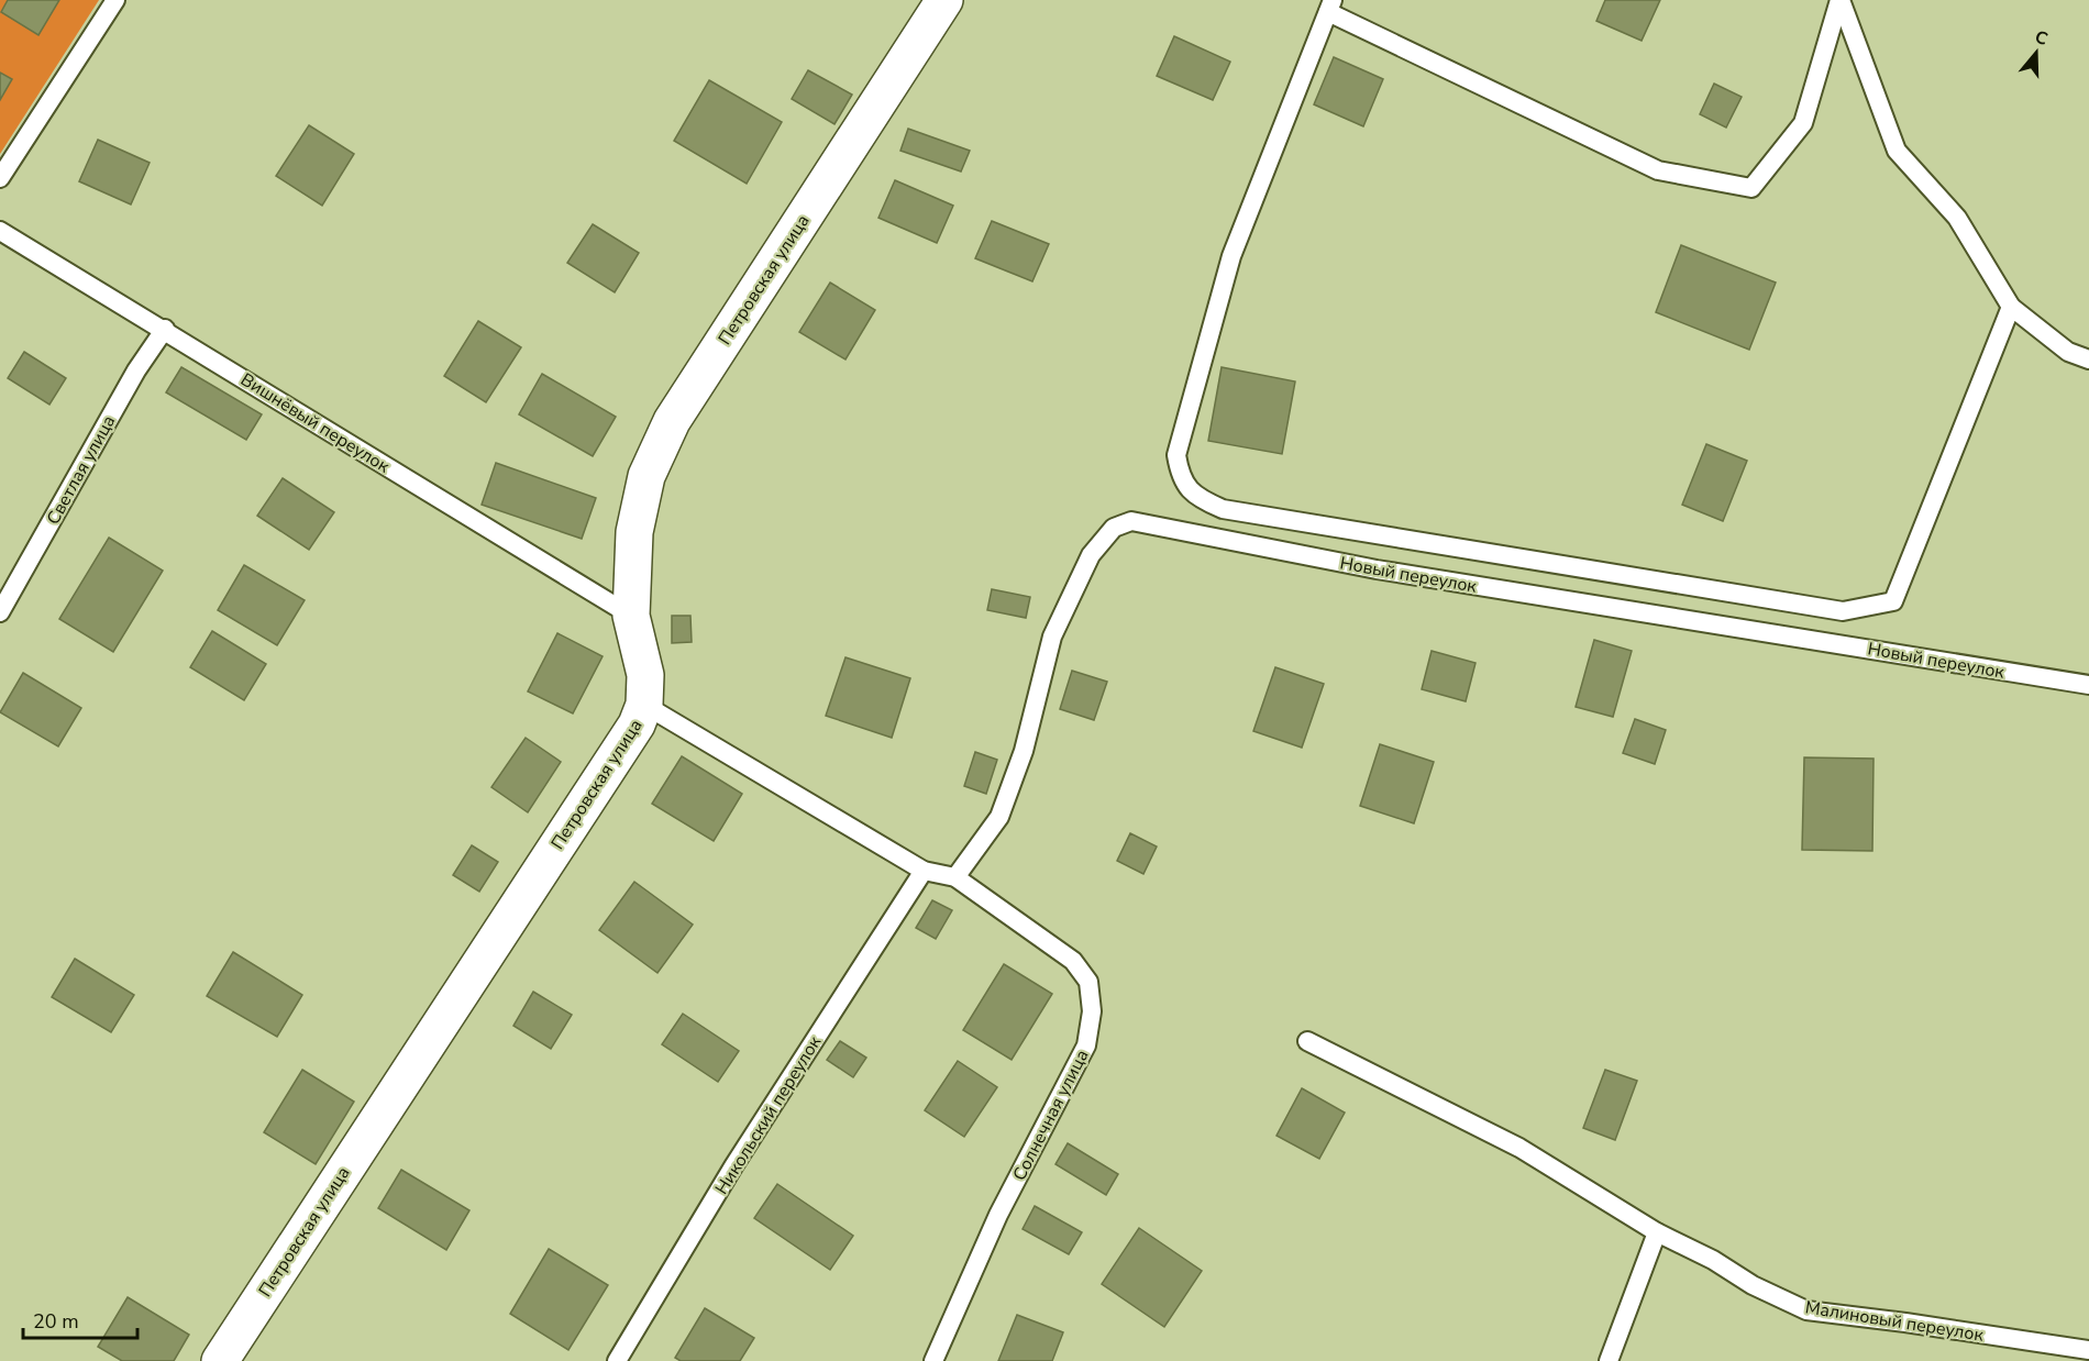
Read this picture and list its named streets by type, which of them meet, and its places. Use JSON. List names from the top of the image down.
{
  "streets": {
    "street": ["Петровская улица"],
    "lane": [
      "Вишнёвый переулок",
      "Светлая улица",
      "Новый переулок",
      "Никольский переулок",
      "Солнечная улица",
      "Малиновый переулок"
    ]
  },
  "crossings": [
    ["Петровская улица", "Вишнёвый переулок"],
    ["Вишнёвый переулок", "Светлая улица"],
    ["Новый переулок", "Солнечная улица"]
  ],
  "scale_bar": "20 m",
  "north": "top"
}
